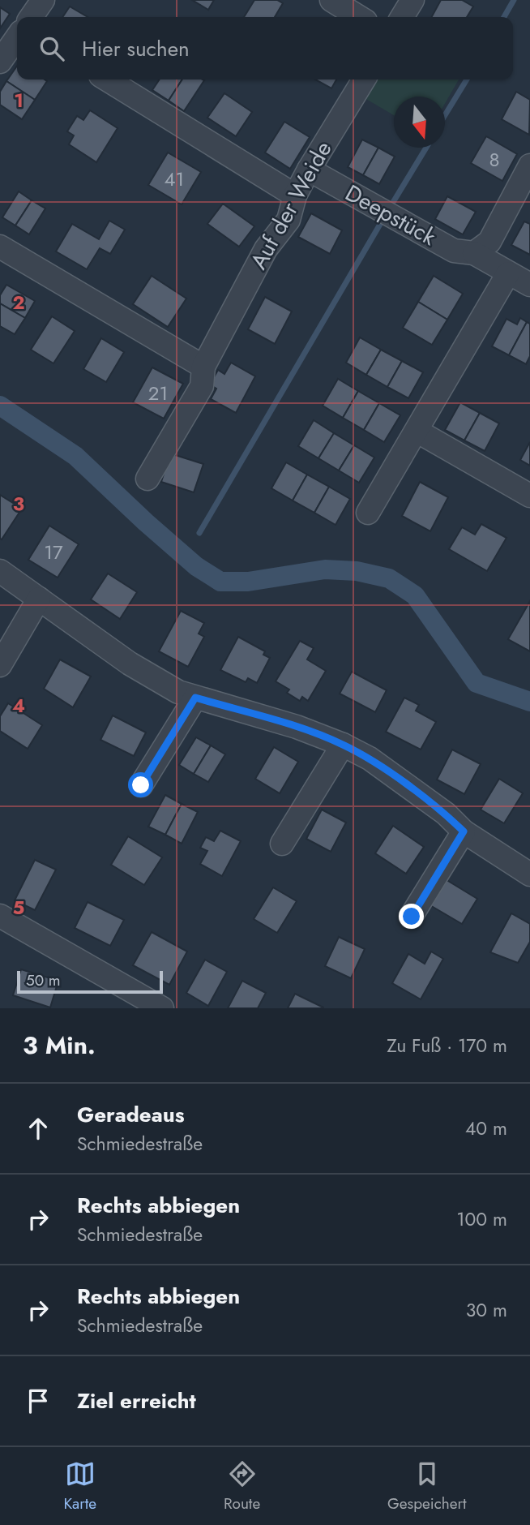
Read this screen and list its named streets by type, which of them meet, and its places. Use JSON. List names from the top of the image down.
{
  "streets": {
    "street": ["Auf der Weide", "Deepstück"]
  },
  "crossings": [
    ["Auf der Weide", "Deepstück"]
  ],
  "house_numbers": [
    "8",
    "41",
    "21",
    "17"
  ],
  "scale_bar": "50 m",
  "north": "bottom",
  "page": {
    "search": "Hier suchen",
    "scale": "50 m",
    "heading": ["3 Min.", "Zu Fuß · 170 m"],
    "list": [
      ["Geradeaus", "Schmiedestraße", "40 m"],
      ["Rechts abbiegen", "Schmiedestraße", "100 m"],
      ["Rechts abbiegen", "Schmiedestraße", "30 m"],
      "Ziel erreicht"
    ],
    "nav": ["Karte", "Route", "Gespeichert"]
  },
  "grid": {
    "rows": [
      "1",
      "2",
      "3",
      "4",
      "5"
    ]
  }
}
